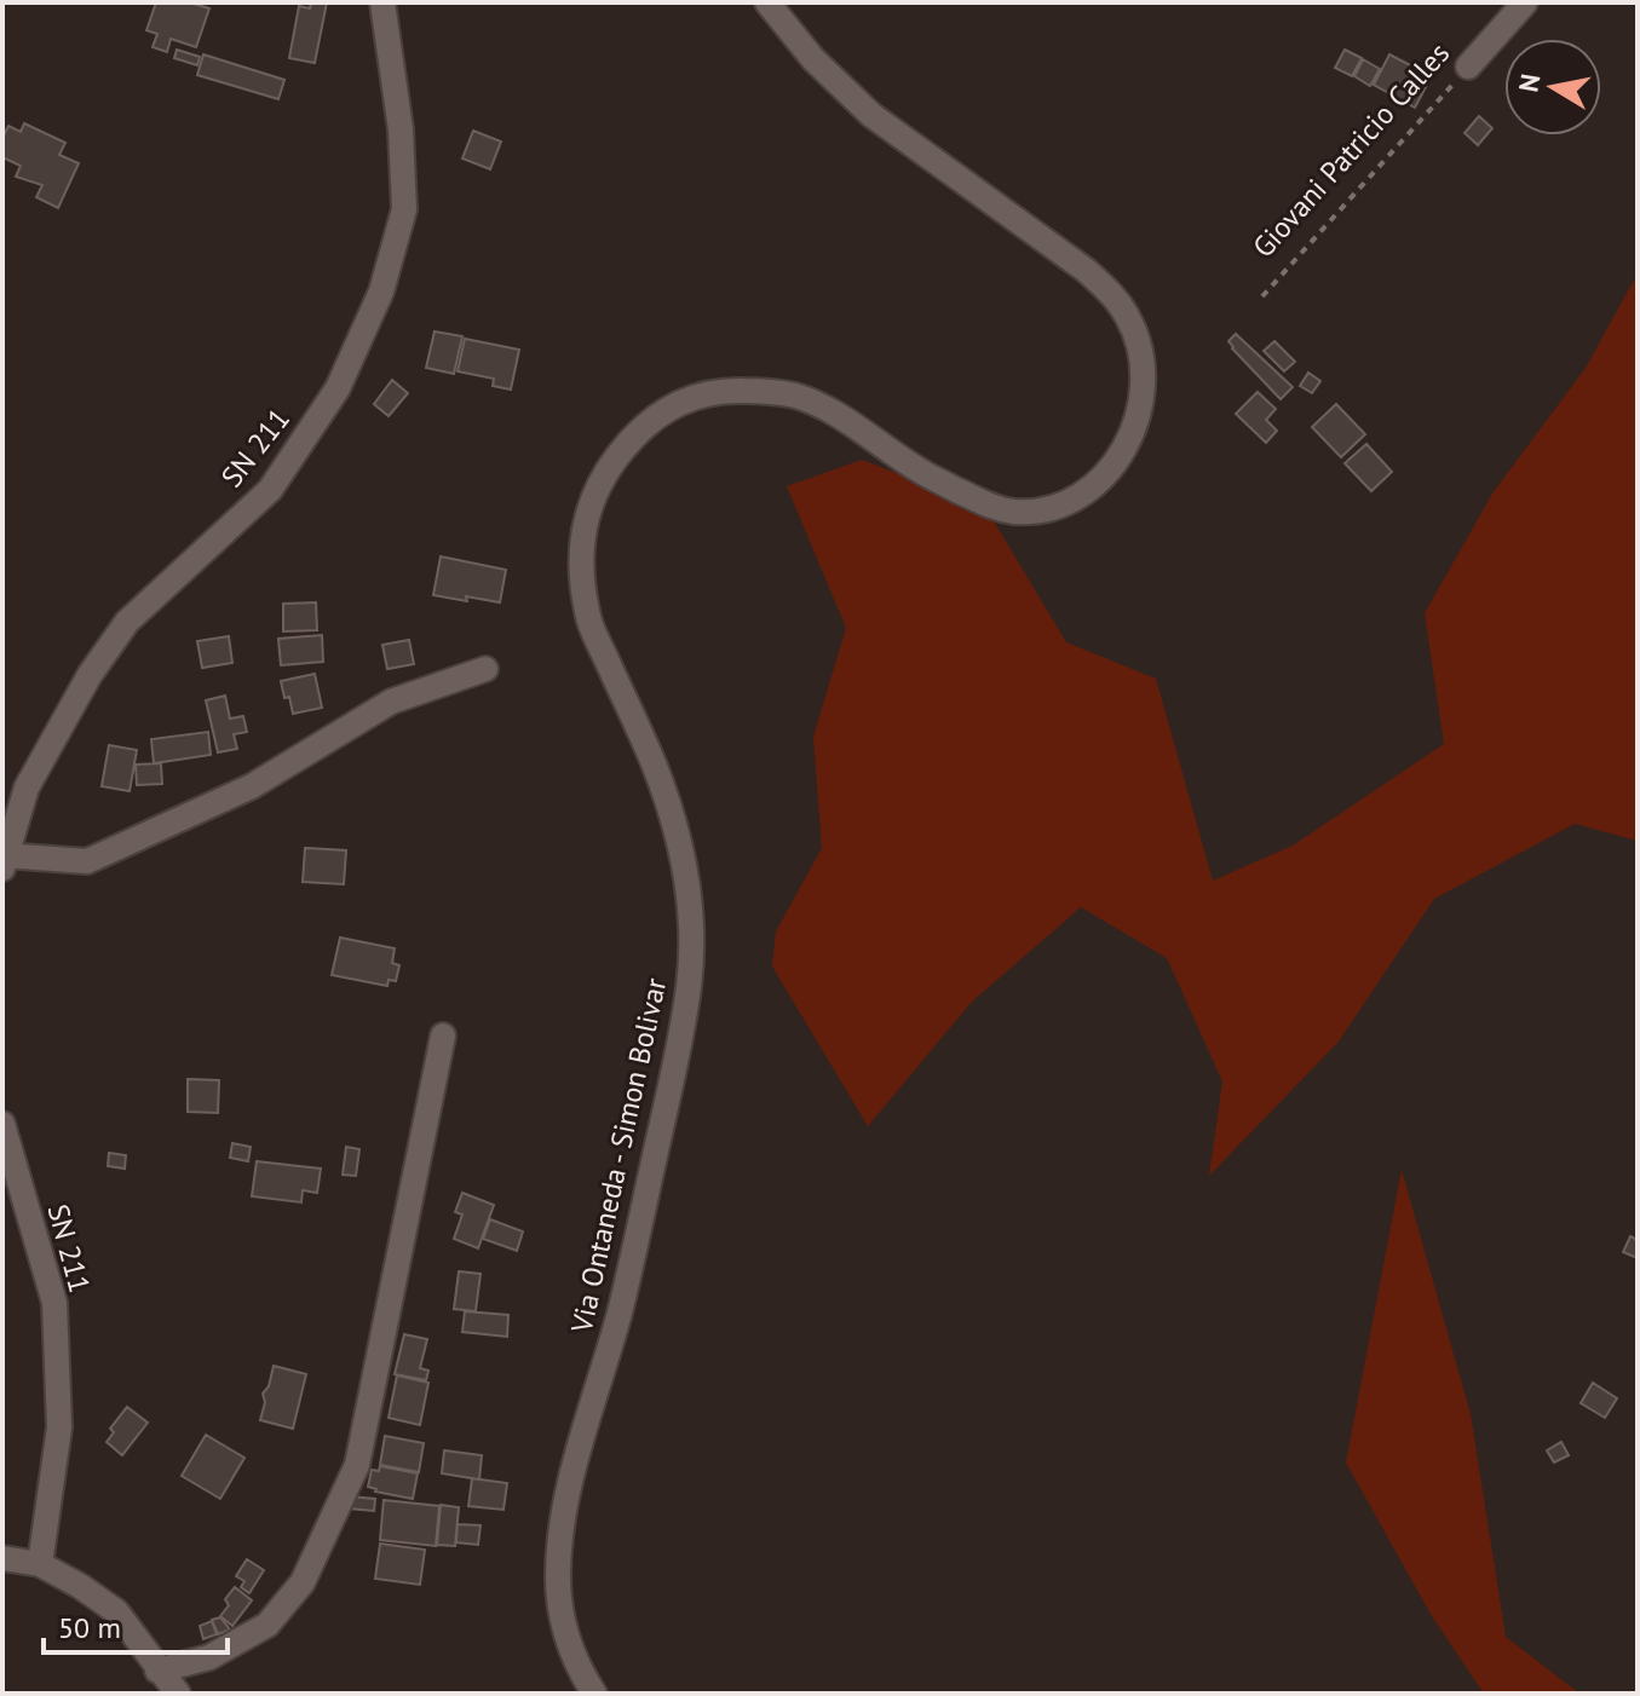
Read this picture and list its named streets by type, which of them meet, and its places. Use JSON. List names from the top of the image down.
{
  "streets": {
    "street": ["Giovani Patricio Calles", "SN 211", "Via Ontaneda - Simon Bolivar"]
  },
  "scale_bar": "50 m",
  "north": "left"
}
